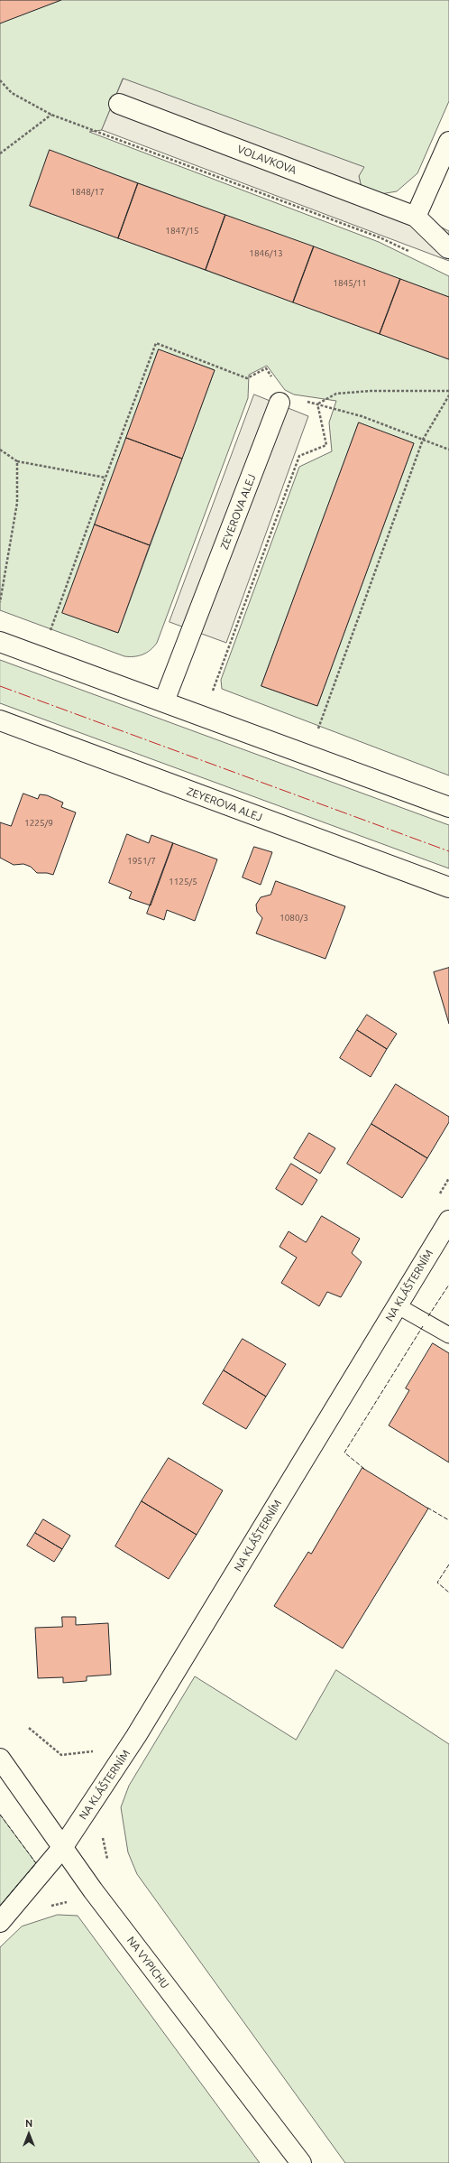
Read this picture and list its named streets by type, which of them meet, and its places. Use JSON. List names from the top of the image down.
{
  "streets": {
    "street": [
      "VOLAVKOVA",
      "ZEYEROVA ALEJ",
      "NA KLÁŠTERNÍM",
      "NA VYPICHU"
    ]
  },
  "crossings": [
    ["NA KLÁŠTERNÍM", "NA VYPICHU"]
  ],
  "house_numbers": [
    "1848/17",
    "1847/15",
    "1846/13",
    "1845/11",
    "1225/9",
    "1951/7",
    "1125/5",
    "1080/3"
  ],
  "north": "top"
}
